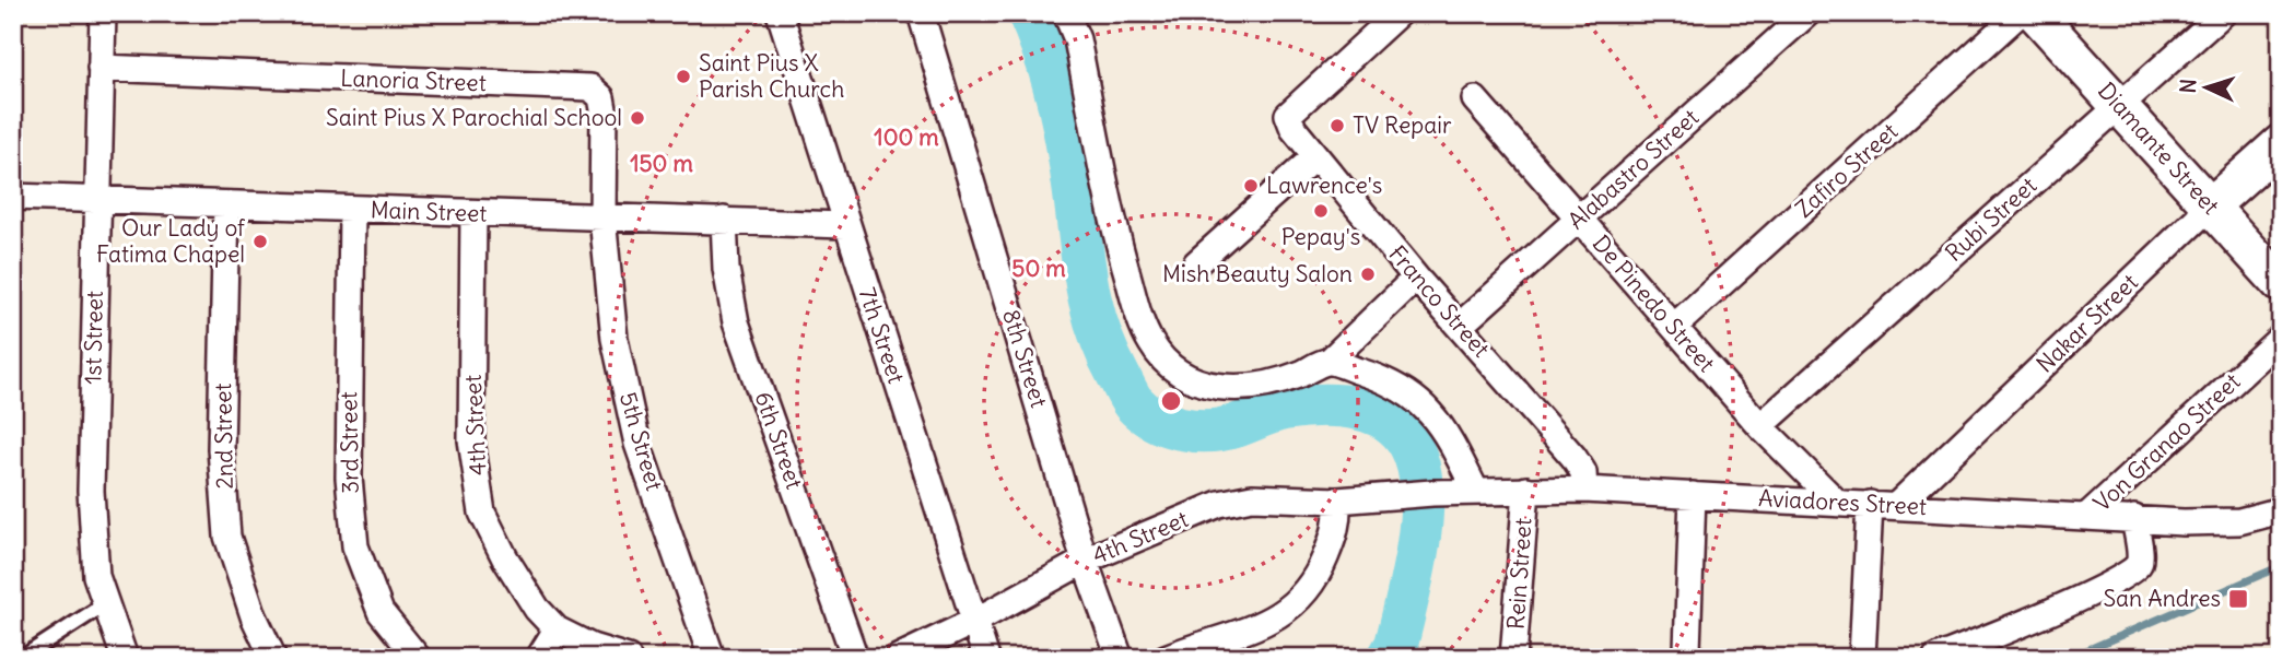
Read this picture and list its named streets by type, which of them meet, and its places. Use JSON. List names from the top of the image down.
{
  "streets": {
    "street": [
      "Lanoria Street",
      "Diamante Street",
      "Alabastro Street",
      "Zafiro Street",
      "Main Street",
      "Rubi Street",
      "Franco Street",
      "De Pinedo Street",
      "Nakar Street",
      "7th Street",
      "1st Street",
      "8th Street",
      "4th Street",
      "2nd Street",
      "6th Street",
      "5th Street",
      "3rd Street",
      "Von Granao Street",
      "Aviadores Street",
      "Rein Street"
    ]
  },
  "crossings": [
    ["Lanoria Street", "Main Street"],
    ["Lanoria Street", "1st Street"],
    ["Lanoria Street", "5th Street"],
    ["Diamante Street", "Rubi Street"],
    ["Diamante Street", "Nakar Street"],
    ["Alabastro Street", "Franco Street"],
    ["Alabastro Street", "De Pinedo Street"],
    ["Zafiro Street", "De Pinedo Street"],
    ["Main Street", "7th Street"],
    ["Main Street", "1st Street"],
    ["Main Street", "4th Street"],
    ["Main Street", "2nd Street"],
    ["Main Street", "6th Street"],
    ["Main Street", "5th Street"],
    ["Main Street", "3rd Street"],
    ["Rubi Street", "De Pinedo Street"],
    ["Franco Street", "Aviadores Street"],
    ["De Pinedo Street", "Aviadores Street"],
    ["Nakar Street", "Aviadores Street"],
    ["7th Street", "4th Street"],
    ["8th Street", "4th Street"],
    ["4th Street", "Aviadores Street"],
    ["Von Granao Street", "Aviadores Street"],
    ["Aviadores Street", "Rein Street"]
  ],
  "places": {
    "other": [
      "Saint Pius X Parish Church",
      "Saint Pius X Parochial School",
      "TV Repair",
      "Lawrence's",
      "Pepay's",
      "Our Lady of Fatima Chapel",
      "Mish Beauty Salon"
    ],
    "transit": ["San Andres"]
  },
  "north": "left",
  "rings": ["100 m", "150 m", "50 m"]
}
